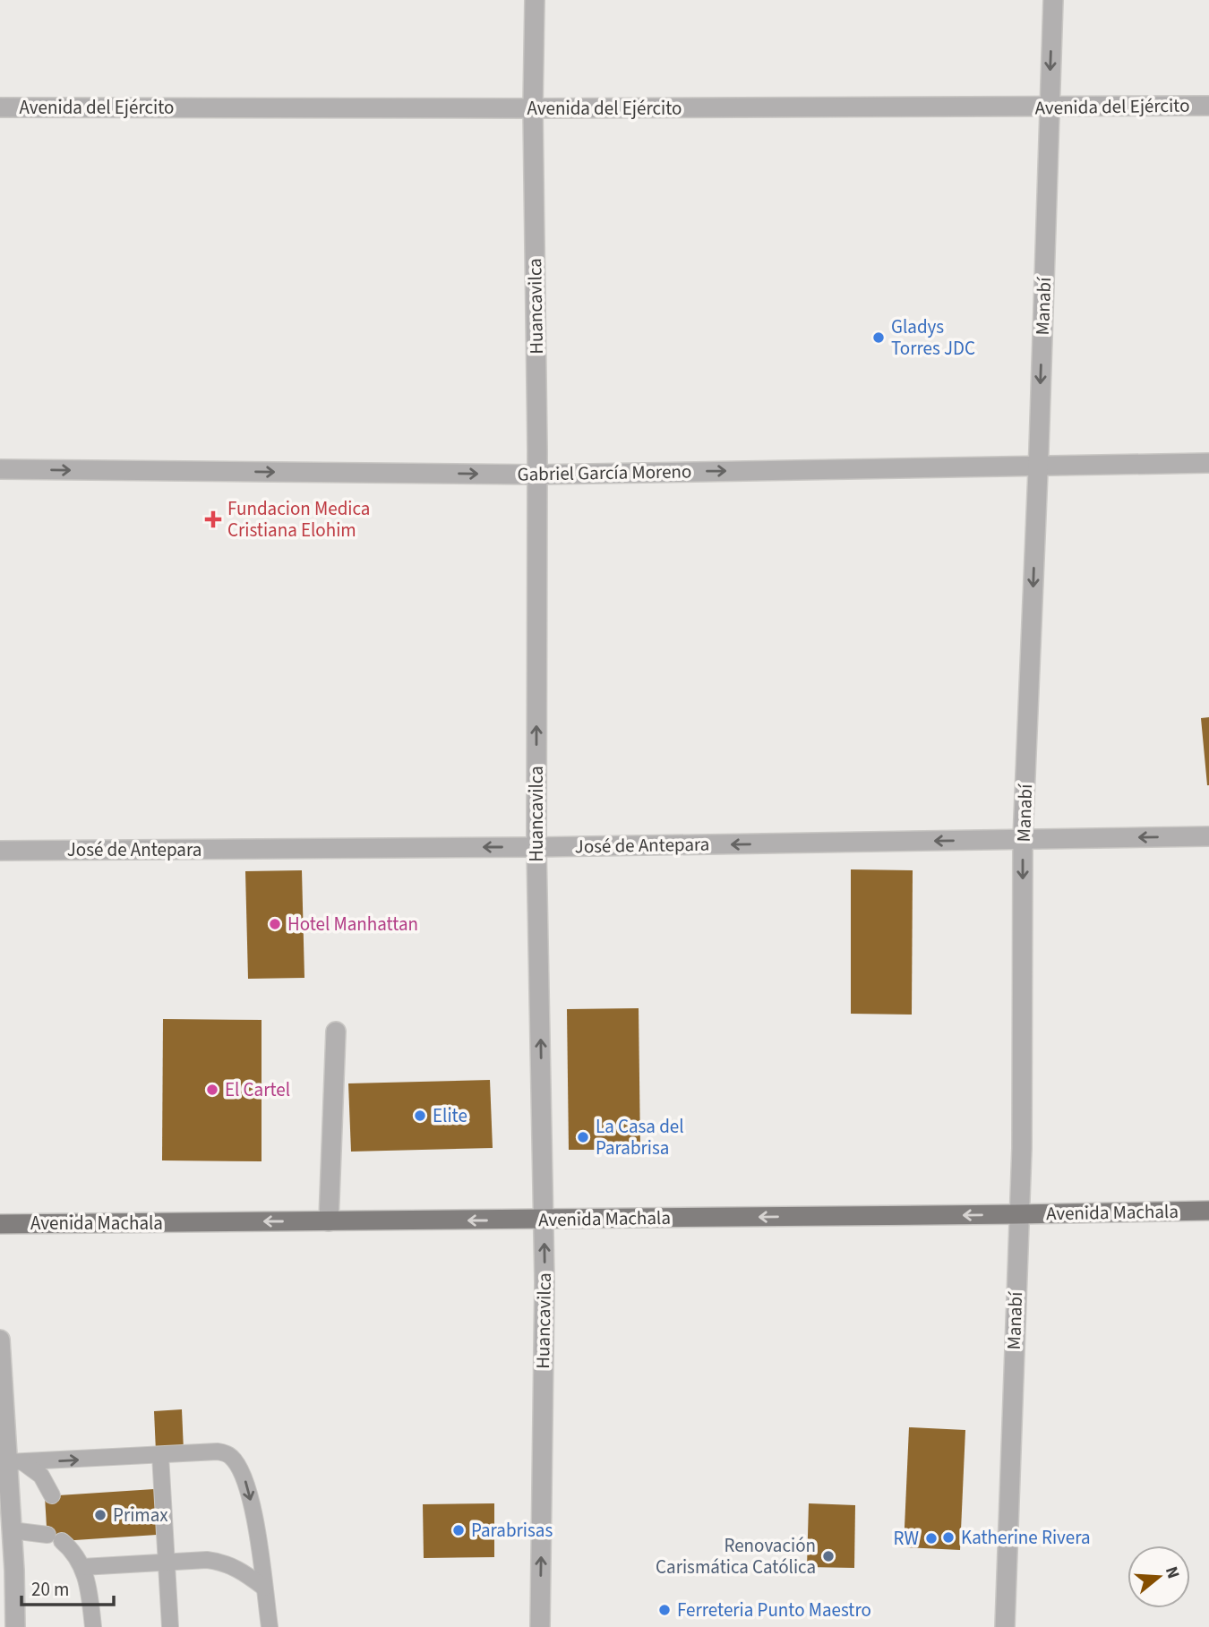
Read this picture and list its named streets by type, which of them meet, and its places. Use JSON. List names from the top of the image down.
{
  "streets": {
    "main road": ["Avenida Machala"],
    "street": [
      "Avenida del Ejército",
      "Huancavilca",
      "Manabí",
      "Gabriel García Moreno",
      "José de Antepara"
    ]
  },
  "crossings": [
    ["Avenida del Ejército", "Huancavilca"],
    ["Avenida del Ejército", "Manabí"],
    ["Huancavilca", "Gabriel García Moreno"],
    ["Huancavilca", "José de Antepara"],
    ["Huancavilca", "Avenida Machala"],
    ["Manabí", "Gabriel García Moreno"],
    ["Manabí", "José de Antepara"],
    ["Manabí", "Avenida Machala"]
  ],
  "one_way": [
    "Huancavilca",
    "Manabí",
    "Gabriel García Moreno",
    "José de Antepara",
    "Avenida Machala"
  ],
  "places": {
    "other": [
      "Gladys Torres JDC",
      "Hotel Manhattan",
      "El Cartel",
      "Elite",
      "La Casa del Parabrisa",
      "Primax",
      "Parabrisas",
      "Katherine Rivera",
      "RW",
      "Renovación Carismática Católica",
      "Ferreteria Punto Maestro"
    ],
    "health": ["Fundacion Medica Cristiana Elohim"]
  },
  "scale_bar": "20 m",
  "north": "right"
}
